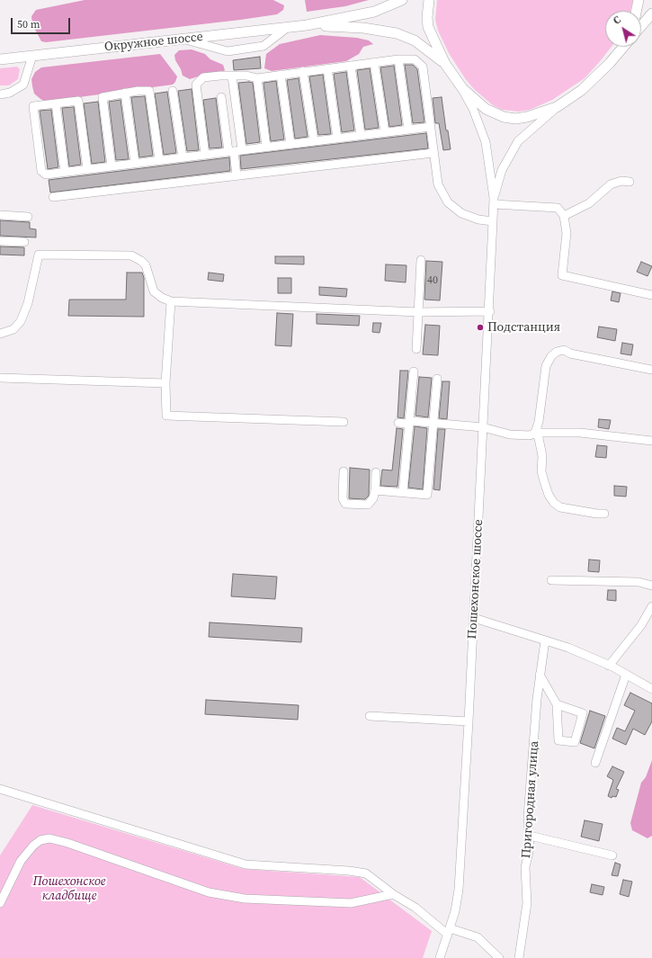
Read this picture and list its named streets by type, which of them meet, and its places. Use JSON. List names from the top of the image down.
{
  "streets": {
    "main road": ["Окружное шоссе"],
    "street": ["Пошехонское шоссе", "Пригородная улица"]
  },
  "parks": ["Пошехонское кладбище"],
  "places": ["Подстанция"],
  "house_numbers": ["40"],
  "scale_bar": "50 m",
  "north": "top left"
}
